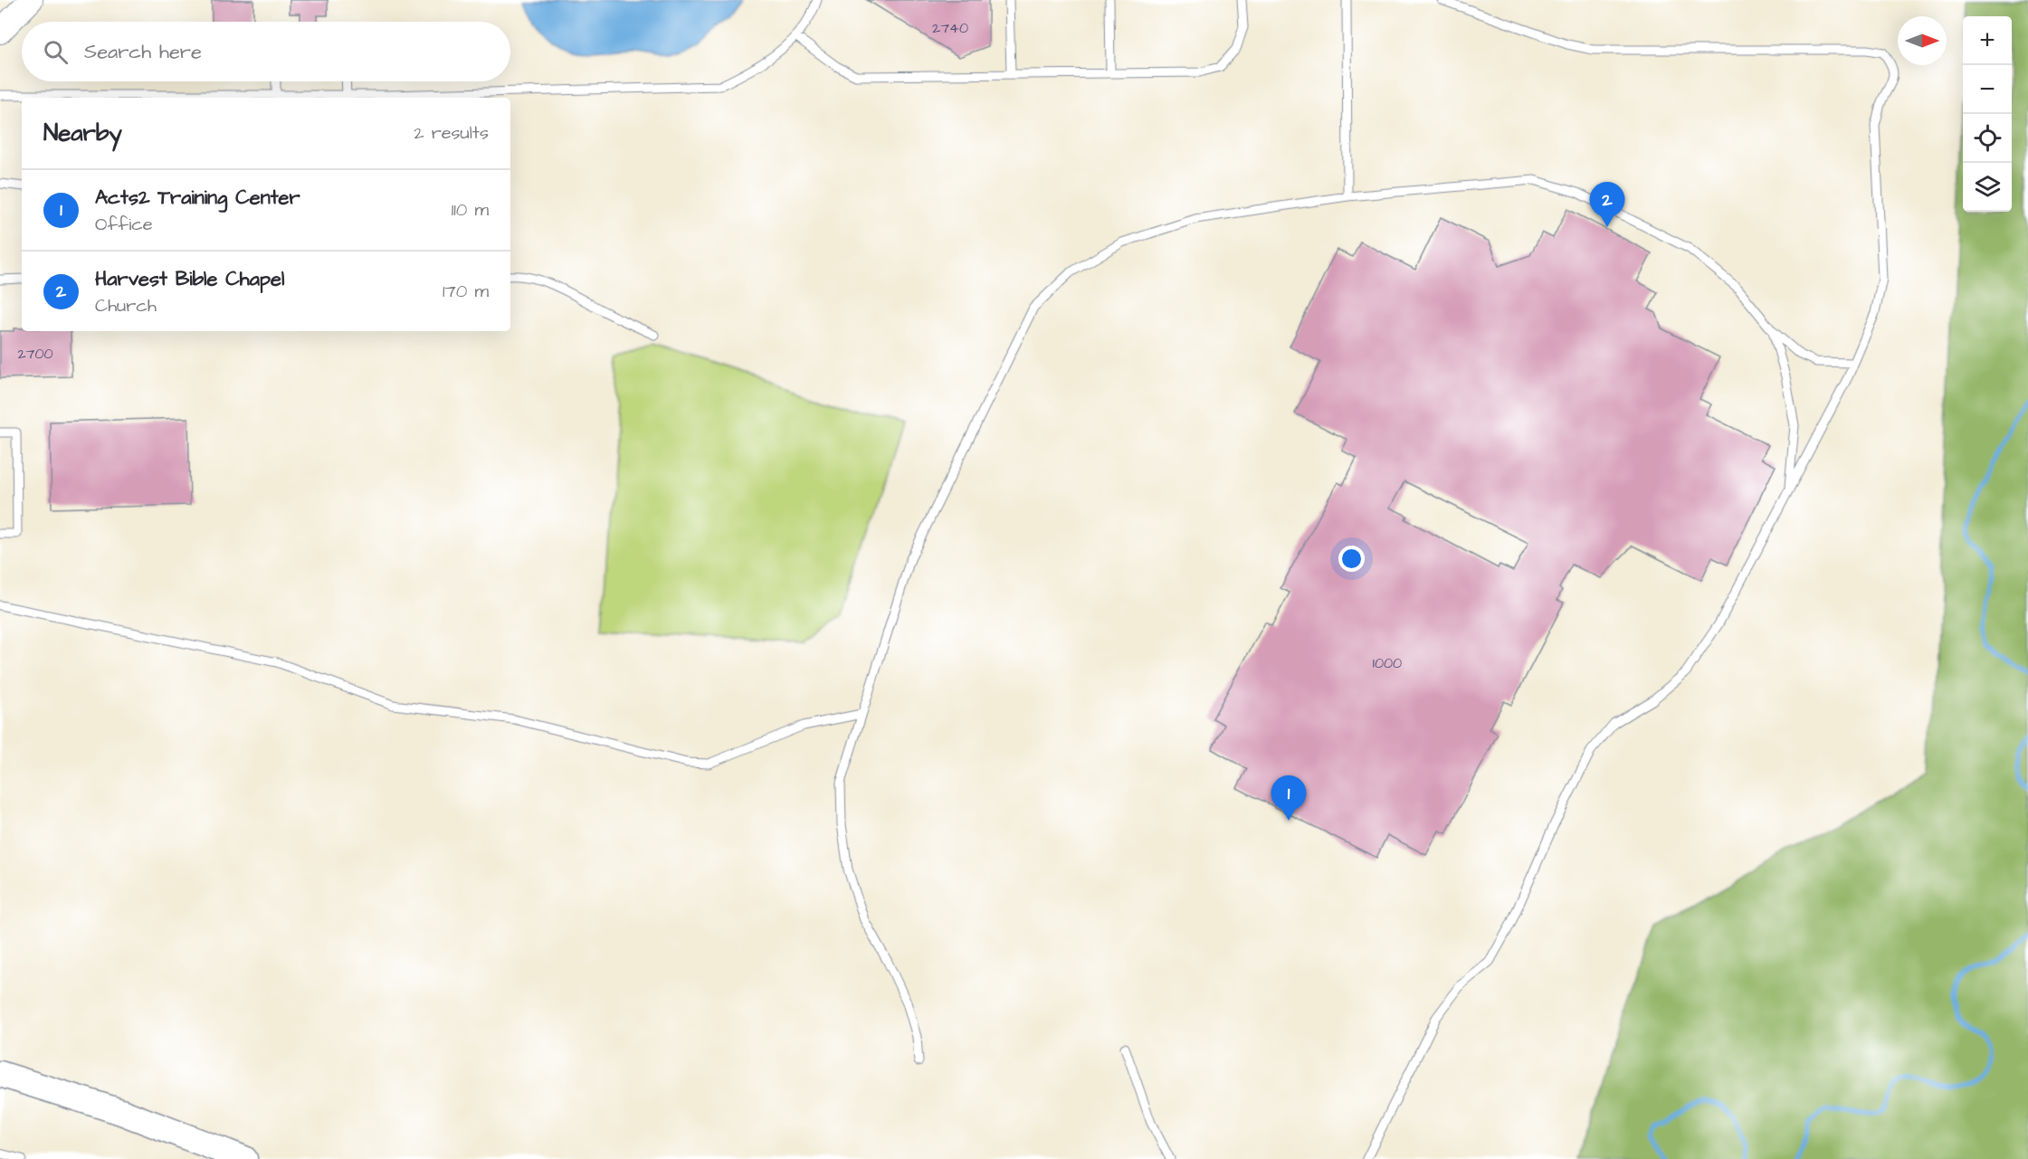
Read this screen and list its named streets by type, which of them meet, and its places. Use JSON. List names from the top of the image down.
{
  "house_numbers": ["2740", "2700", "1000"],
  "north": "right",
  "page": {
    "map_buttons": ["+", "−"],
    "search": "Search here",
    "heading": ["Nearby", "2 results"],
    "list": [
      {
        "mark": "1",
        "name": "Acts2 Training Center",
        "note": "Office",
        "value": "110 m"
      },
      {
        "mark": "2",
        "name": "Harvest Bible Chapel",
        "note": "Church",
        "value": "170 m"
      }
    ],
    "pins": ["2", "1"]
  }
}
